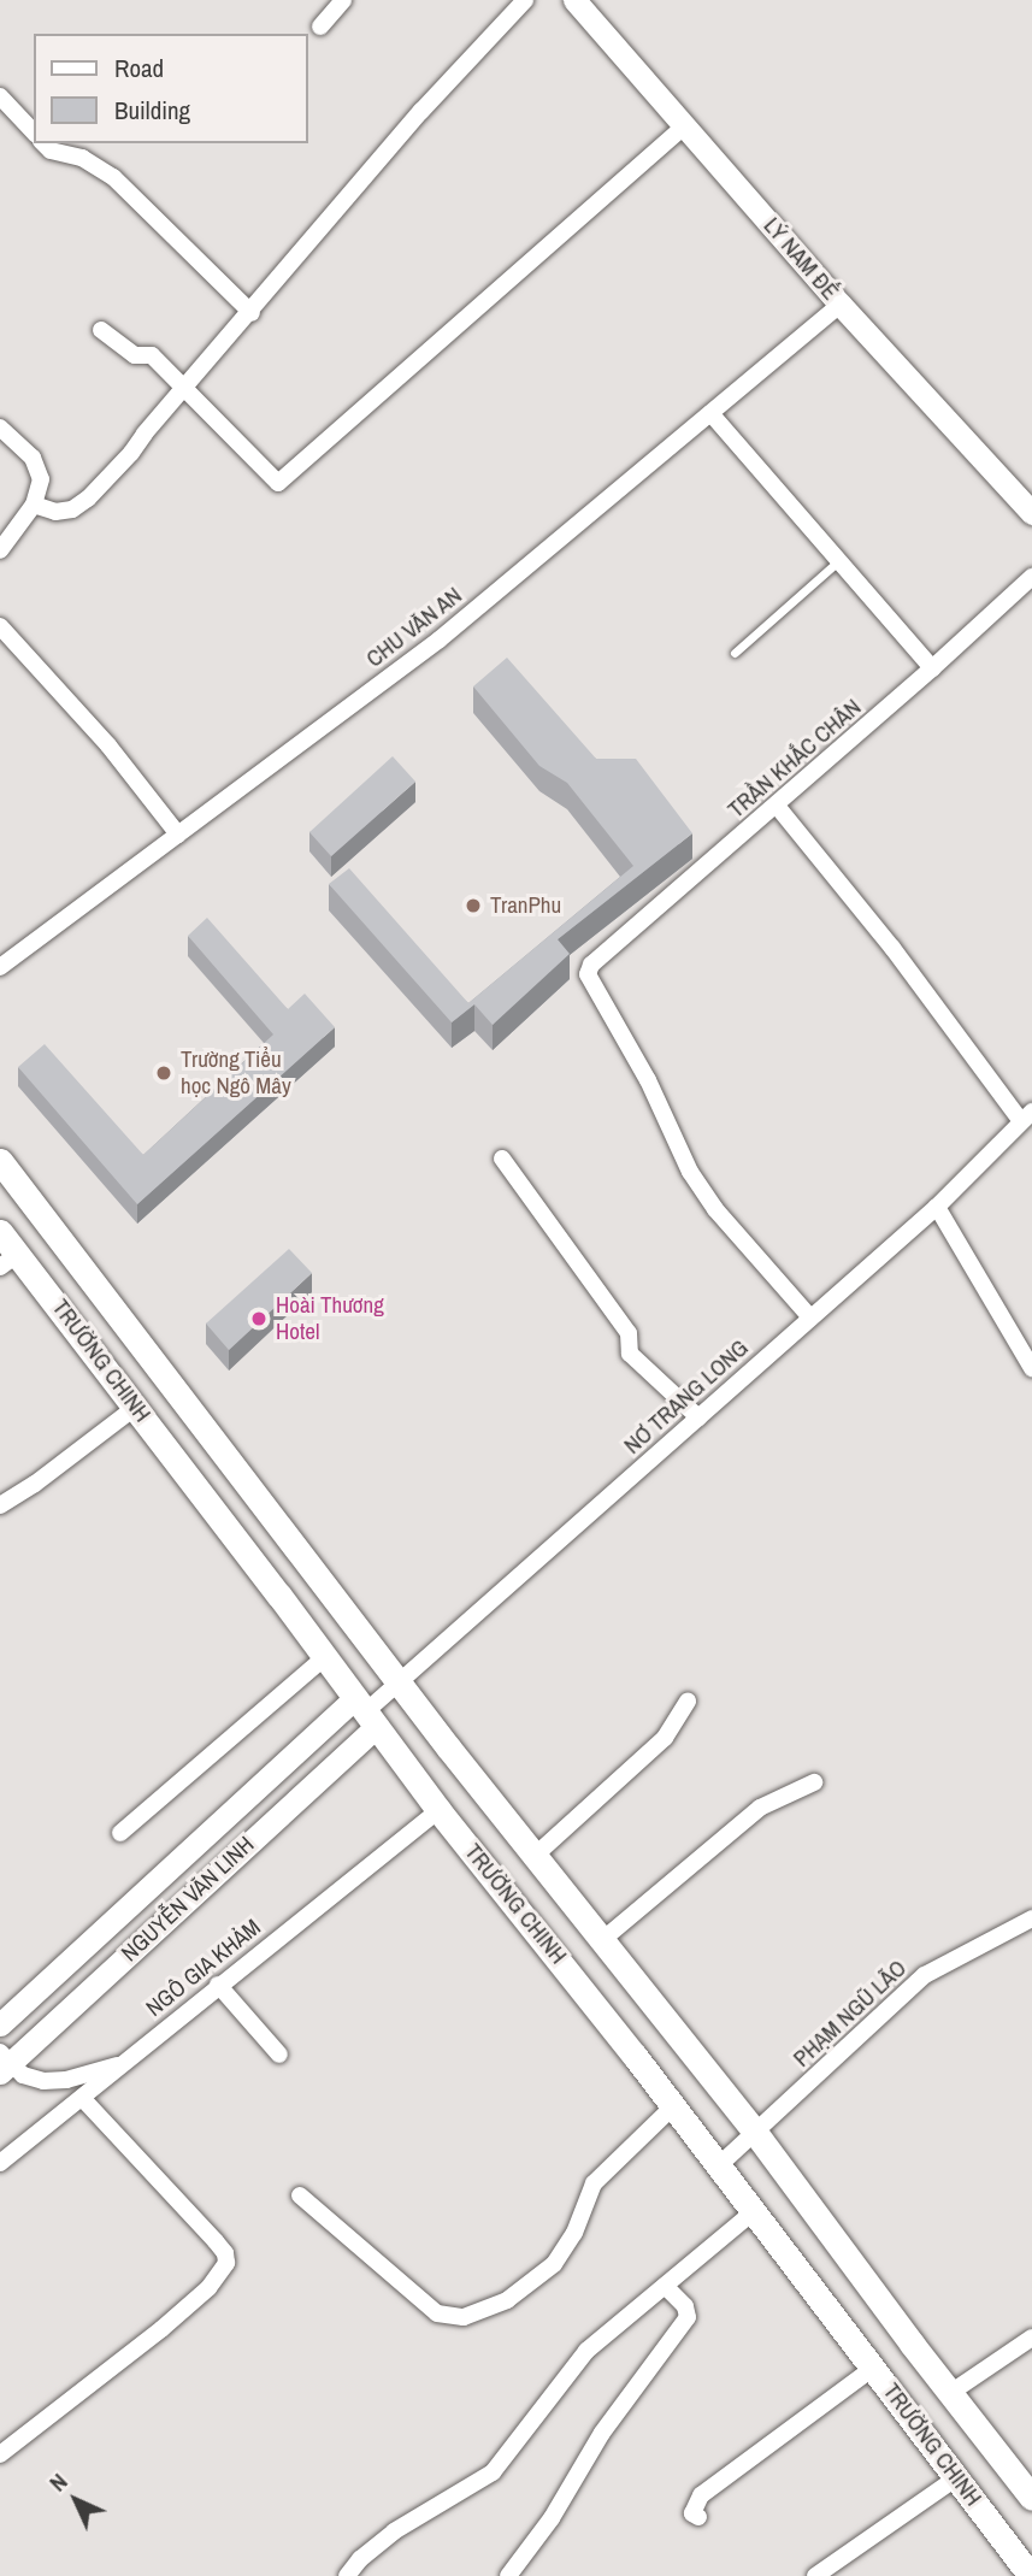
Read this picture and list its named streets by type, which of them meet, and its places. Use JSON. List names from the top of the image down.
{
  "streets": {
    "main road": ["TRƯỜNG CHINH"],
    "street": [
      "LÝ NAM ĐẾ",
      "CHU VĂN AN",
      "TRẦN KHẮC CHÂN",
      "NƠ TRANG LONG",
      "NGUYỄN VĂN LINH",
      "NGÔ GIA KHẢM",
      "PHẠM NGŨ LÃO"
    ]
  },
  "crossings": [
    ["LÝ NAM ĐẾ", "CHU VĂN AN"],
    ["TRẦN KHẮC CHÂN", "NƠ TRANG LONG"],
    ["TRƯỜNG CHINH", "NƠ TRANG LONG"],
    ["TRƯỜNG CHINH", "NGUYỄN VĂN LINH"],
    ["TRƯỜNG CHINH", "NGÔ GIA KHẢM"],
    ["TRƯỜNG CHINH", "PHẠM NGŨ LÃO"],
    ["NƠ TRANG LONG", "NGUYỄN VĂN LINH"]
  ],
  "places": ["TranPhu", "Trường Tiểu học Ngô Mây", "Hoài Thương Hotel"],
  "legend": ["Road", "Building"],
  "north": "top left"
}
